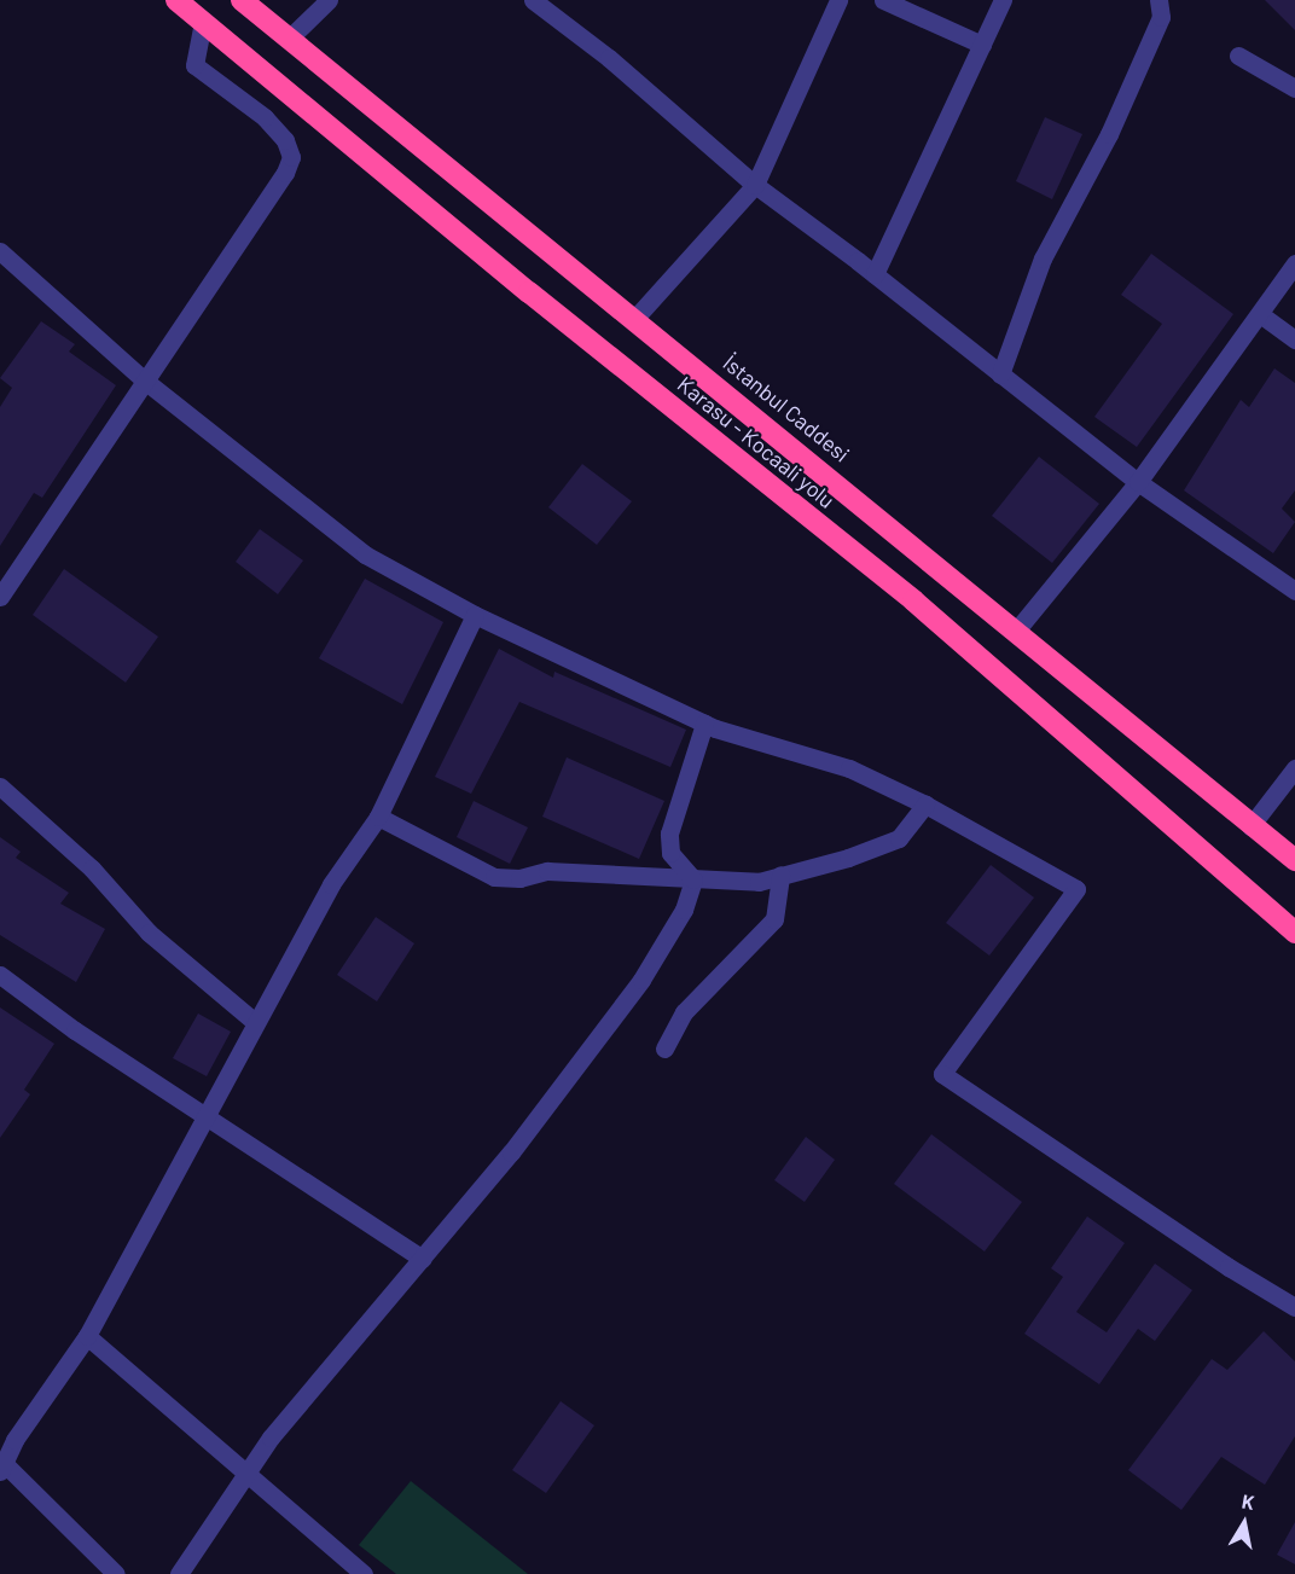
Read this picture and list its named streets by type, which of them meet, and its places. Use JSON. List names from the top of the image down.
{
  "streets": {
    "highway": ["İstanbul Caddesi", "Karasu - Kocaali yolu"]
  },
  "north": "top"
}
